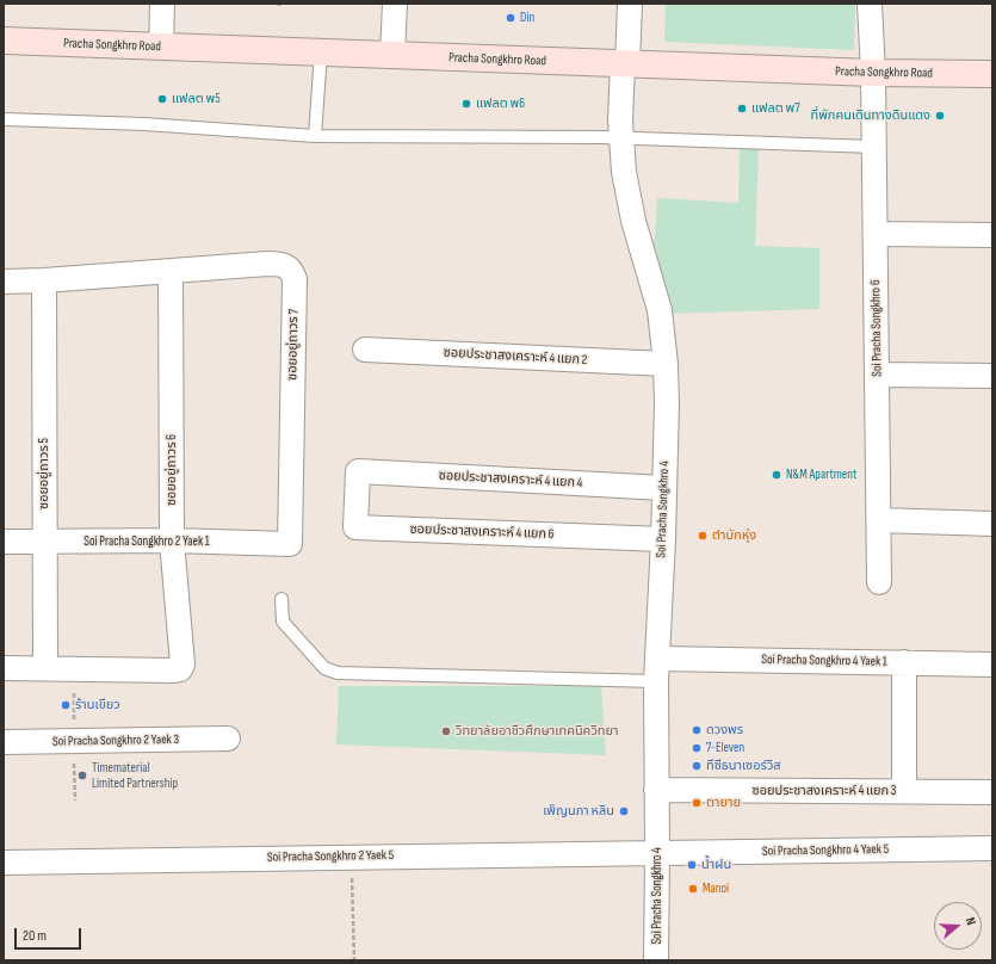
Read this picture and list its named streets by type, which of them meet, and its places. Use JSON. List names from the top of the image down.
{
  "streets": {
    "street": [
      "Pracha Songkhro Road",
      "Soi Pracha Songkhro 6",
      "ซอยอยู่ถาวร 7",
      "ซอยประชาสงเคราะห์ 4 แยก 2",
      "ซอยอยู่ถาวร 6",
      "ซอยอยู่ถาวร 5",
      "ซอยประชาสงเคราะห์ 4 แยก 4",
      "Soi Pracha Songkhro 4",
      "ซอยประชาสงเคราะห์ 4 แยก 6",
      "Soi Pracha Songkhro 2 Yaek 1",
      "Soi Pracha Songkhro 4 Yaek 1",
      "Soi Pracha Songkhro 2 Yaek 3",
      "ซอยประชาสงเคราะห์ 4 แยก 3",
      "Soi Pracha Songkhro 4 Yaek 5",
      "Soi Pracha Songkhro 2 Yaek 5"
    ]
  },
  "crossings": [
    ["Pracha Songkhro Road", "Soi Pracha Songkhro 6"],
    ["Pracha Songkhro Road", "Soi Pracha Songkhro 4"],
    ["ซอยอยู่ถาวร 7", "ซอยอยู่ถาวร 6"],
    ["ซอยอยู่ถาวร 7", "ซอยอยู่ถาวร 5"],
    ["ซอยอยู่ถาวร 7", "Soi Pracha Songkhro 2 Yaek 1"],
    ["ซอยประชาสงเคราะห์ 4 แยก 2", "Soi Pracha Songkhro 4"],
    ["ซอยอยู่ถาวร 6", "ซอยอยู่ถาวร 5"],
    ["ซอยอยู่ถาวร 6", "Soi Pracha Songkhro 2 Yaek 1"],
    ["ซอยอยู่ถาวร 5", "Soi Pracha Songkhro 2 Yaek 1"],
    ["ซอยประชาสงเคราะห์ 4 แยก 4", "Soi Pracha Songkhro 4"],
    ["ซอยประชาสงเคราะห์ 4 แยก 4", "ซอยประชาสงเคราะห์ 4 แยก 6"],
    ["Soi Pracha Songkhro 4", "ซอยประชาสงเคราะห์ 4 แยก 6"],
    ["Soi Pracha Songkhro 4", "Soi Pracha Songkhro 4 Yaek 1"],
    ["Soi Pracha Songkhro 4", "ซอยประชาสงเคราะห์ 4 แยก 3"],
    ["Soi Pracha Songkhro 4", "Soi Pracha Songkhro 4 Yaek 5"],
    ["Soi Pracha Songkhro 4", "Soi Pracha Songkhro 2 Yaek 5"],
    ["Soi Pracha Songkhro 4 Yaek 5", "Soi Pracha Songkhro 2 Yaek 5"]
  ],
  "places": [
    "Din",
    "แฟลต พ5",
    "แฟลต พ6",
    "แฟลต พ7",
    "ที่พักคนเดินทางดินแดง",
    "N&M Apartment",
    "ตำบักหุ่ง",
    "ร้านเขียว",
    "ดวงพร",
    "วิทยาลัยอาชีวศึกษาเทคนิควิทยา",
    "7-Eleven",
    "ทีซีธนาเซอร์วิส",
    "Timematerial Limited Partnership",
    "ตายาย",
    "เพ็ญนภา หลิน",
    "น้ำฝน",
    "Manoi"
  ],
  "scale_bar": "20 m",
  "north": "right"
}
